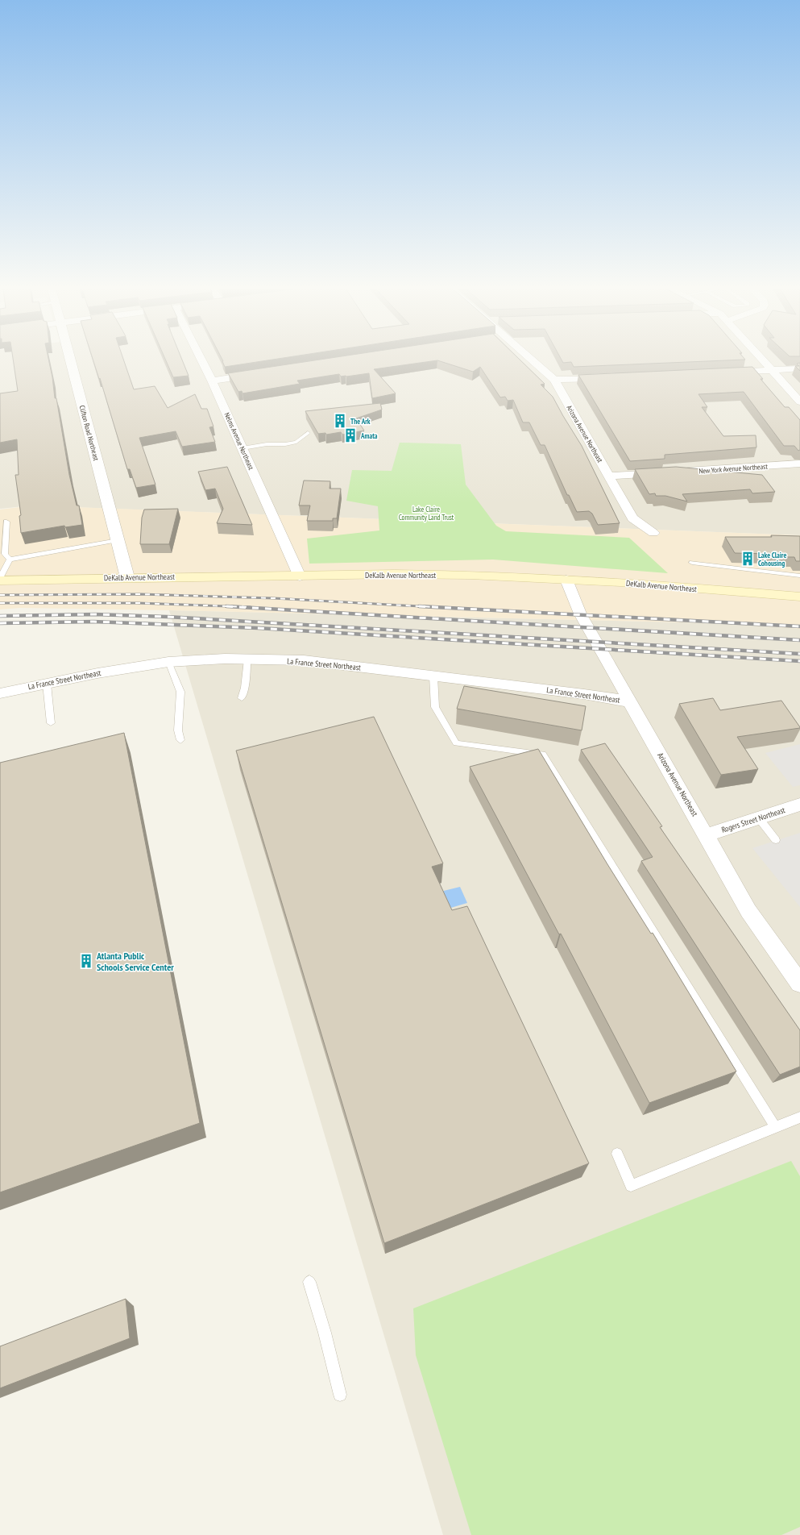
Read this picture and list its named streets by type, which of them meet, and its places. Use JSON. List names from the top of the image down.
{
  "streets": {
    "main road": ["DeKalb Avenue Northeast"],
    "street": [
      "Clifton Road Northeast",
      "Arizona Avenue Northeast",
      "Nelms Avenue Northeast",
      "New York Avenue Northeast",
      "La France Street Northeast",
      "Rogers Street Northeast"
    ]
  },
  "crossings": [
    ["Clifton Road Northeast", "DeKalb Avenue Northeast"],
    ["Arizona Avenue Northeast", "DeKalb Avenue Northeast"],
    ["Arizona Avenue Northeast", "La France Street Northeast"],
    ["Arizona Avenue Northeast", "Rogers Street Northeast"],
    ["Nelms Avenue Northeast", "DeKalb Avenue Northeast"]
  ],
  "parks": ["Lake Claire Community Land Trust"],
  "places": {
    "building": [
      "The Ark",
      "Amata",
      "Lake Claire Cohousing",
      "Atlanta Public Schools Service Center"
    ]
  }
}
